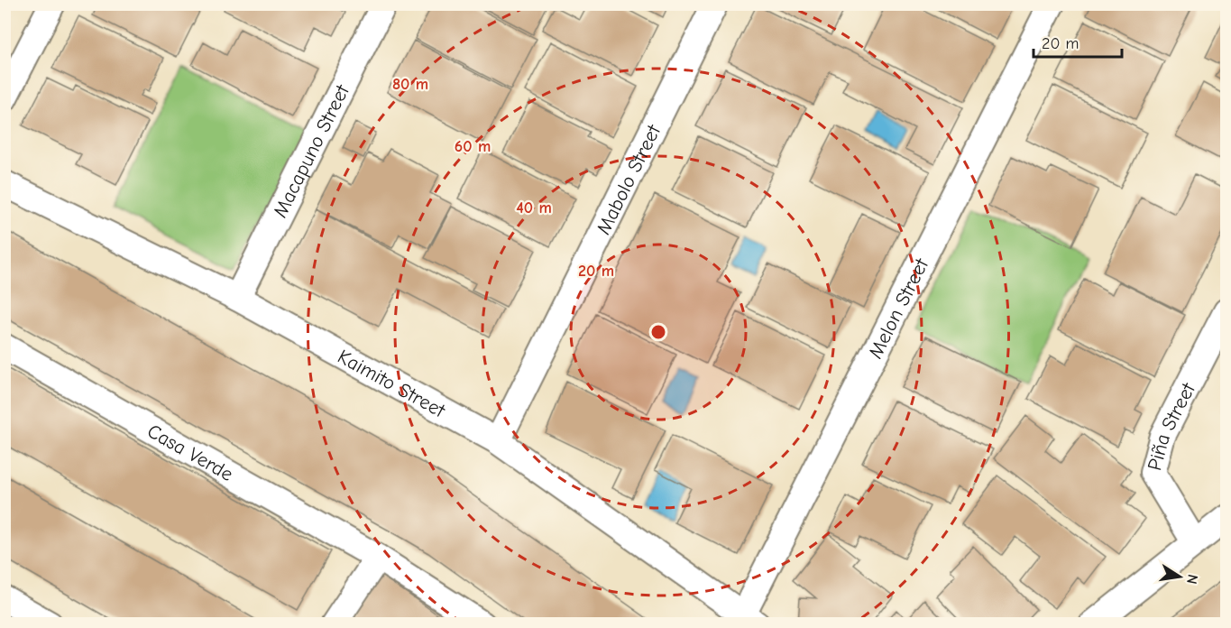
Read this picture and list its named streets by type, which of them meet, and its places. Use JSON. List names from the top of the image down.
{
  "streets": {
    "street": [
      "Macapuno Street",
      "Mabolo Street",
      "Melon Street",
      "Kaimito Street",
      "Piña Street",
      "Casa Verde"
    ]
  },
  "crossings": [
    ["Macapuno Street", "Kaimito Street"],
    ["Mabolo Street", "Kaimito Street"],
    ["Melon Street", "Kaimito Street"]
  ],
  "scale_bar": "20 m",
  "north": "right",
  "rings": [
    "80 m",
    "60 m",
    "40 m",
    "20 m"
  ]
}
